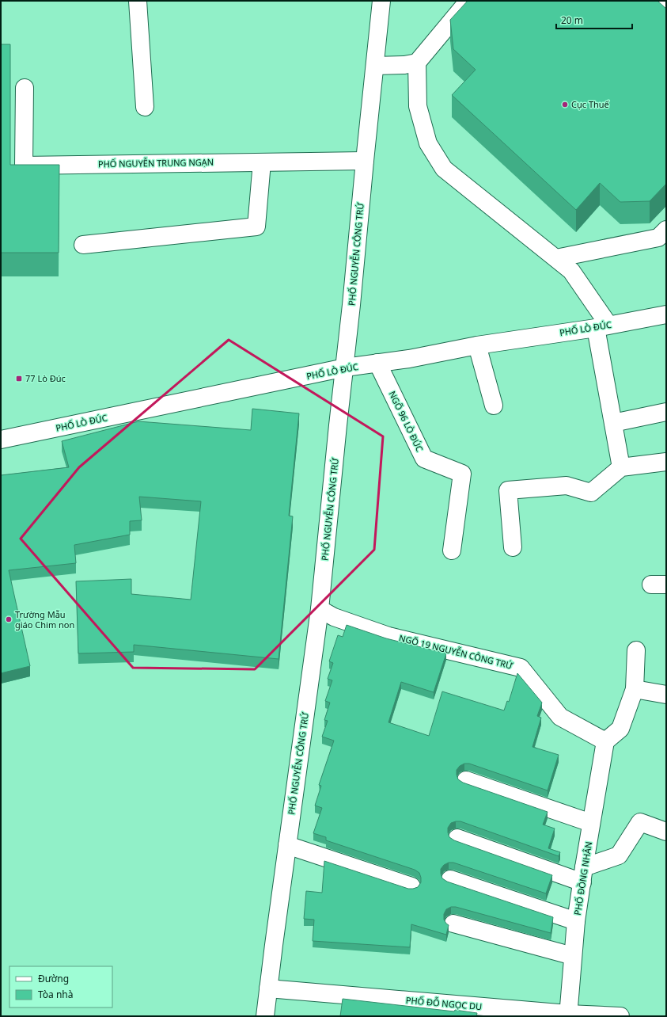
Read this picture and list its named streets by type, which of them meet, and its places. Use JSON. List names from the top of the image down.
{
  "streets": {
    "street": [
      "PHỐ NGUYỄN TRUNG NGẠN",
      "PHỐ NGUYỄN CÔNG TRỨ",
      "PHỐ LÒ ĐÚC",
      "NGÕ 96 LÒ ĐÚC",
      "NGÕ 19 NGUYỄN CÔNG TRỨ",
      "PHỐ ĐỒNG NHÂN",
      "PHỐ ĐỖ NGỌC DU"
    ]
  },
  "crossings": [
    ["PHỐ NGUYỄN TRUNG NGẠN", "PHỐ NGUYỄN CÔNG TRỨ"],
    ["PHỐ NGUYỄN CÔNG TRỨ", "PHỐ LÒ ĐÚC"],
    ["PHỐ NGUYỄN CÔNG TRỨ", "NGÕ 19 NGUYỄN CÔNG TRỨ"],
    ["PHỐ NGUYỄN CÔNG TRỨ", "PHỐ ĐỖ NGỌC DU"],
    ["PHỐ LÒ ĐÚC", "NGÕ 96 LÒ ĐÚC"],
    ["NGÕ 19 NGUYỄN CÔNG TRỨ", "PHỐ ĐỒNG NHÂN"],
    ["PHỐ ĐỒNG NHÂN", "PHỐ ĐỖ NGỌC DU"]
  ],
  "places": {
    "other": ["Cục Thuế", "Trường Mẫu giáo Chim non"],
    "transit": ["77 Lò Đúc"]
  },
  "legend": ["Đường", "Tòa nhà"],
  "scale_bar": "20 m"
}
